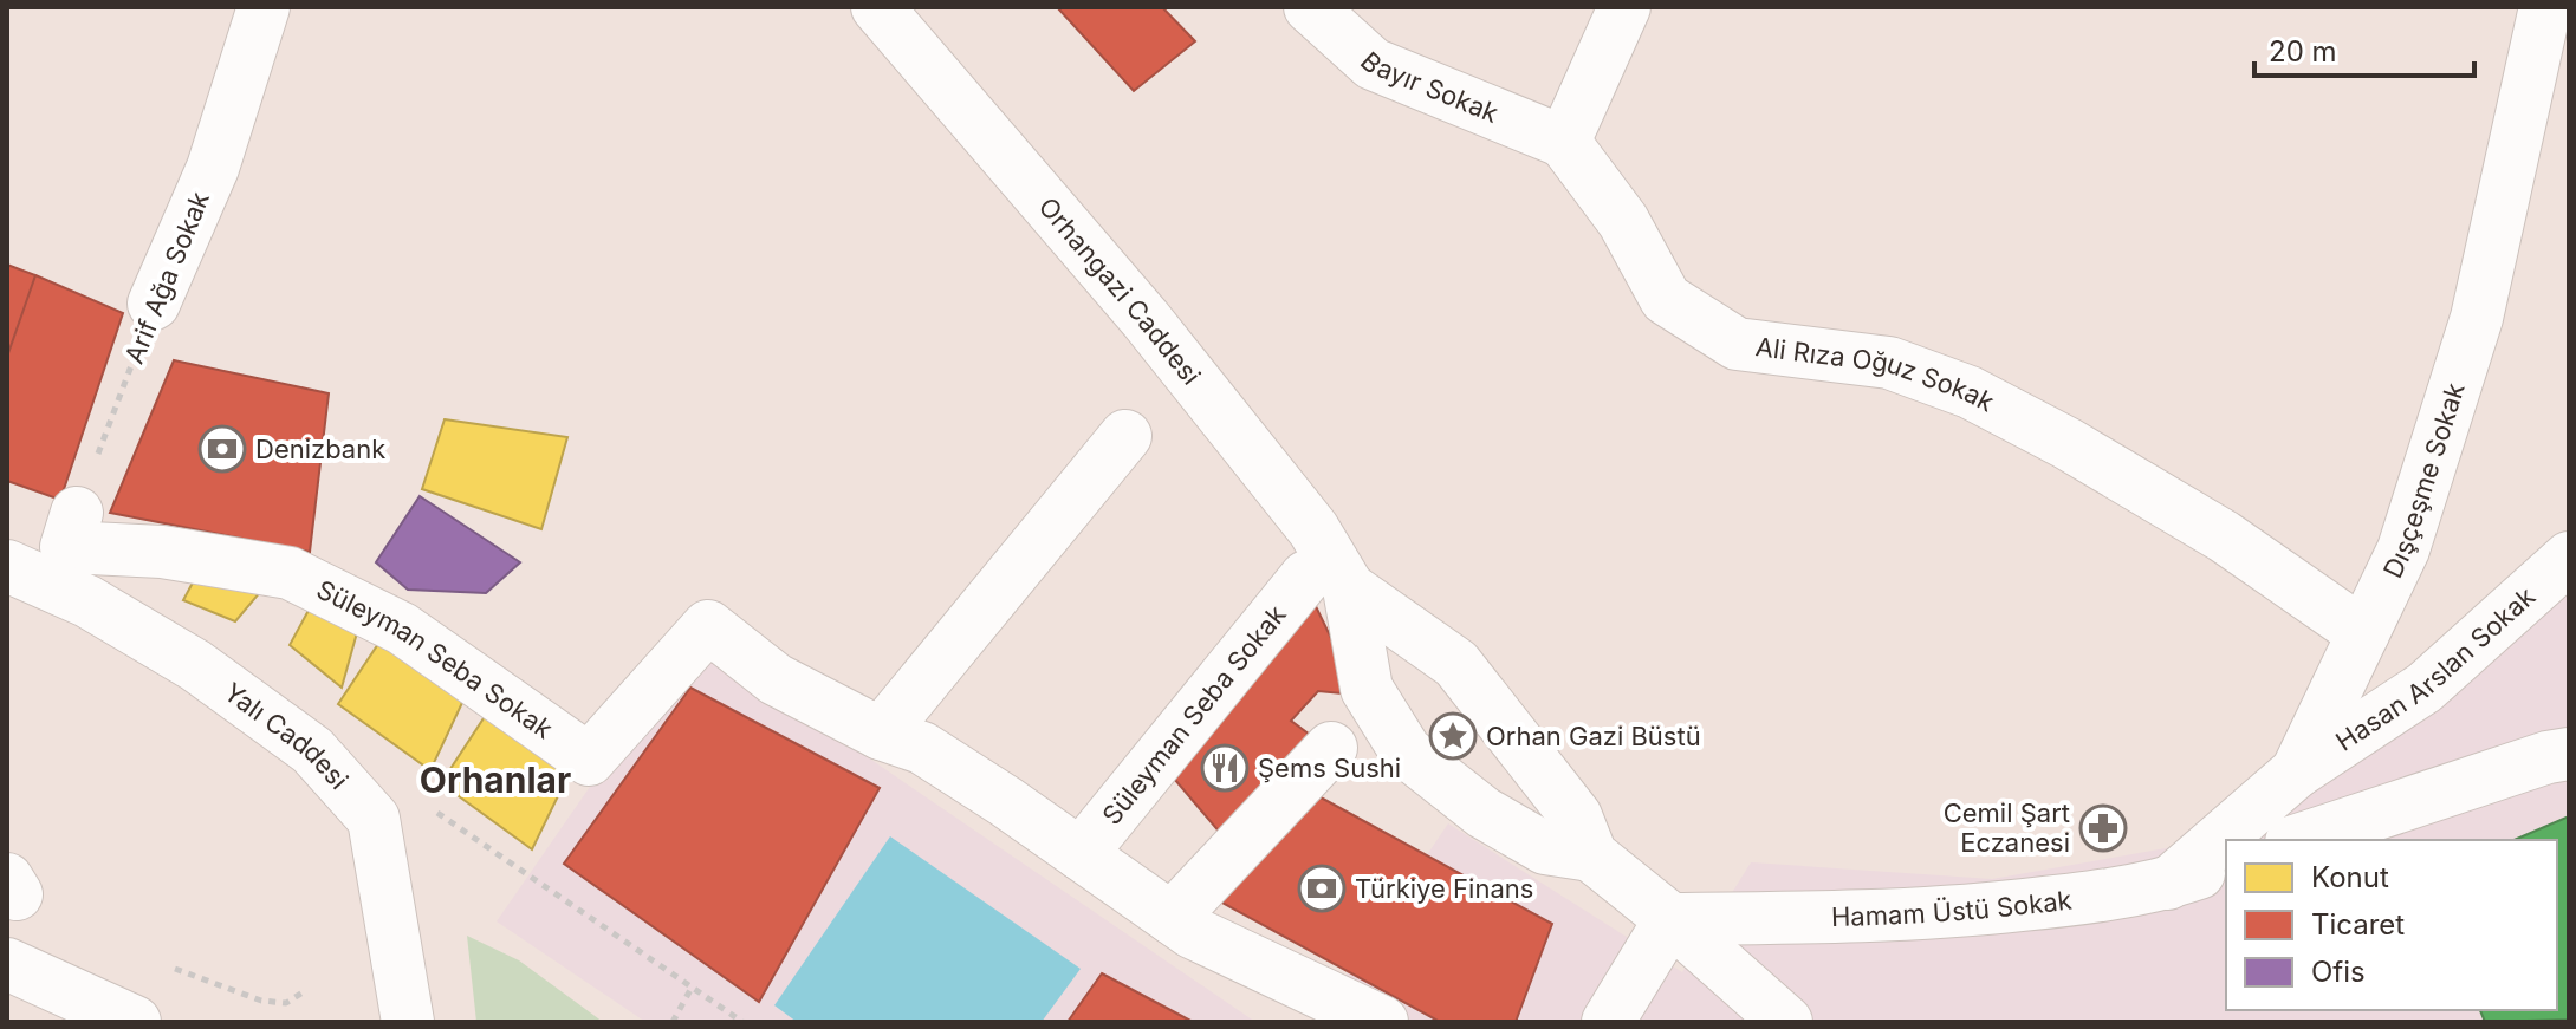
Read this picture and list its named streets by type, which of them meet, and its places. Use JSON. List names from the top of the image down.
{
  "streets": {
    "street": [
      "Bayır Sokak",
      "Arif Ağa Sokak",
      "Orhangazi Caddesi",
      "Ali Rıza Oğuz Sokak",
      "Dışçeşme Sokak",
      "Süleyman Seba Sokak",
      "Hasan Arslan Sokak",
      "Yalı Caddesi",
      "Hamam Üstü Sokak"
    ]
  },
  "crossings": [
    ["Bayır Sokak", "Ali Rıza Oğuz Sokak"],
    ["Arif Ağa Sokak", "Süleyman Seba Sokak"],
    ["Orhangazi Caddesi", "Süleyman Seba Sokak"],
    ["Orhangazi Caddesi", "Hamam Üstü Sokak"],
    ["Ali Rıza Oğuz Sokak", "Dışçeşme Sokak"],
    ["Dışçeşme Sokak", "Hasan Arslan Sokak"],
    ["Dışçeşme Sokak", "Hamam Üstü Sokak"]
  ],
  "districts": ["Orhanlar"],
  "places": {
    "bank": ["Denizbank", "Türkiye Finans"],
    "place": ["Orhan Gazi Büstü"],
    "restaurant": ["Şems Sushi"],
    "pharmacy": ["Cemil Şart Eczanesi"]
  },
  "legend": ["Konut", "Ticaret", "Ofis"],
  "scale_bar": "20 m"
}
